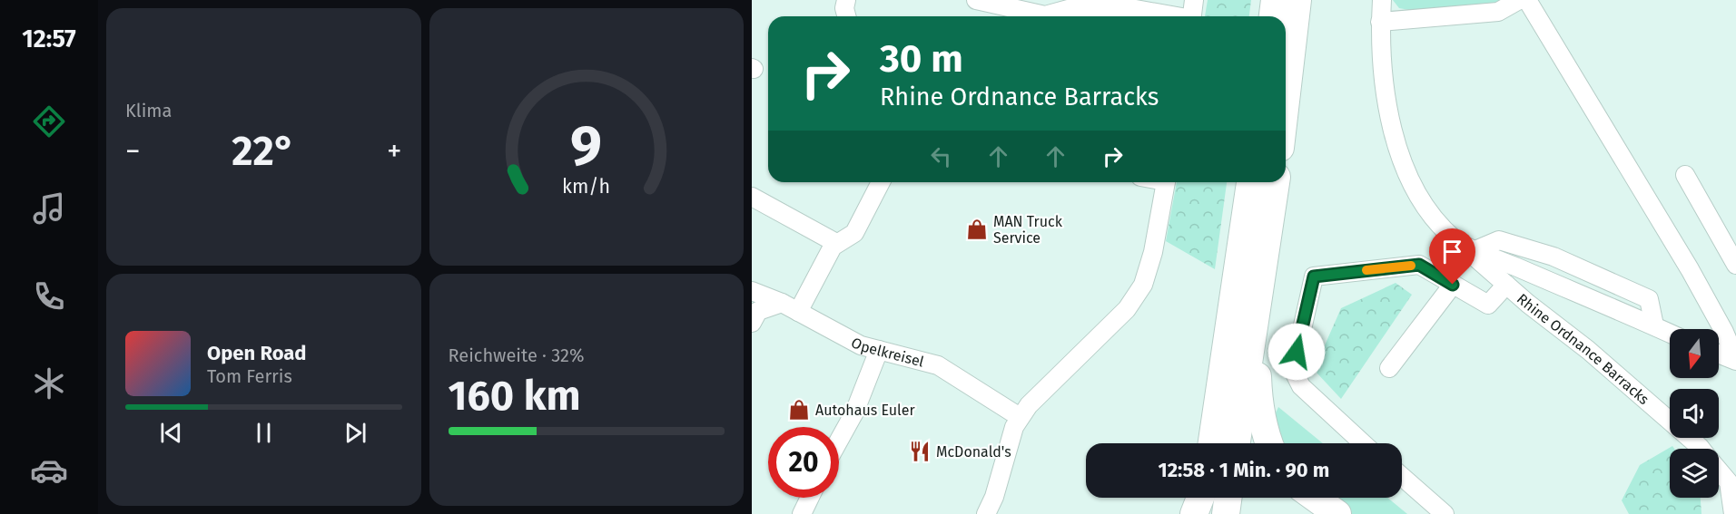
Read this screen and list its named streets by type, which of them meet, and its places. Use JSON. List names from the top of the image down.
{
  "streets": {
    "street": ["Opelkreisel", "Rhine Ordnance Barracks"]
  },
  "places": {
    "shop": ["MAN Truck Service", "Autohaus Euler"],
    "restaurant": ["McDonald's"]
  },
  "north": "bottom",
  "page": {
    "tabs": "12:57",
    "tile": [
      "Klima",
      ["Reichweite · 32%", "160 km"]
    ],
    "turn": ["30 m", "Rhine Ordnance Barracks"],
    "heat": ["−", "22°", "+"],
    "song": ["Open Road", "Tom Ferris"],
    "limit": "20",
    "trip": "12:58 · 1 Min. · 90 m",
    "gauge": ["9", "km/h"]
  }
}
